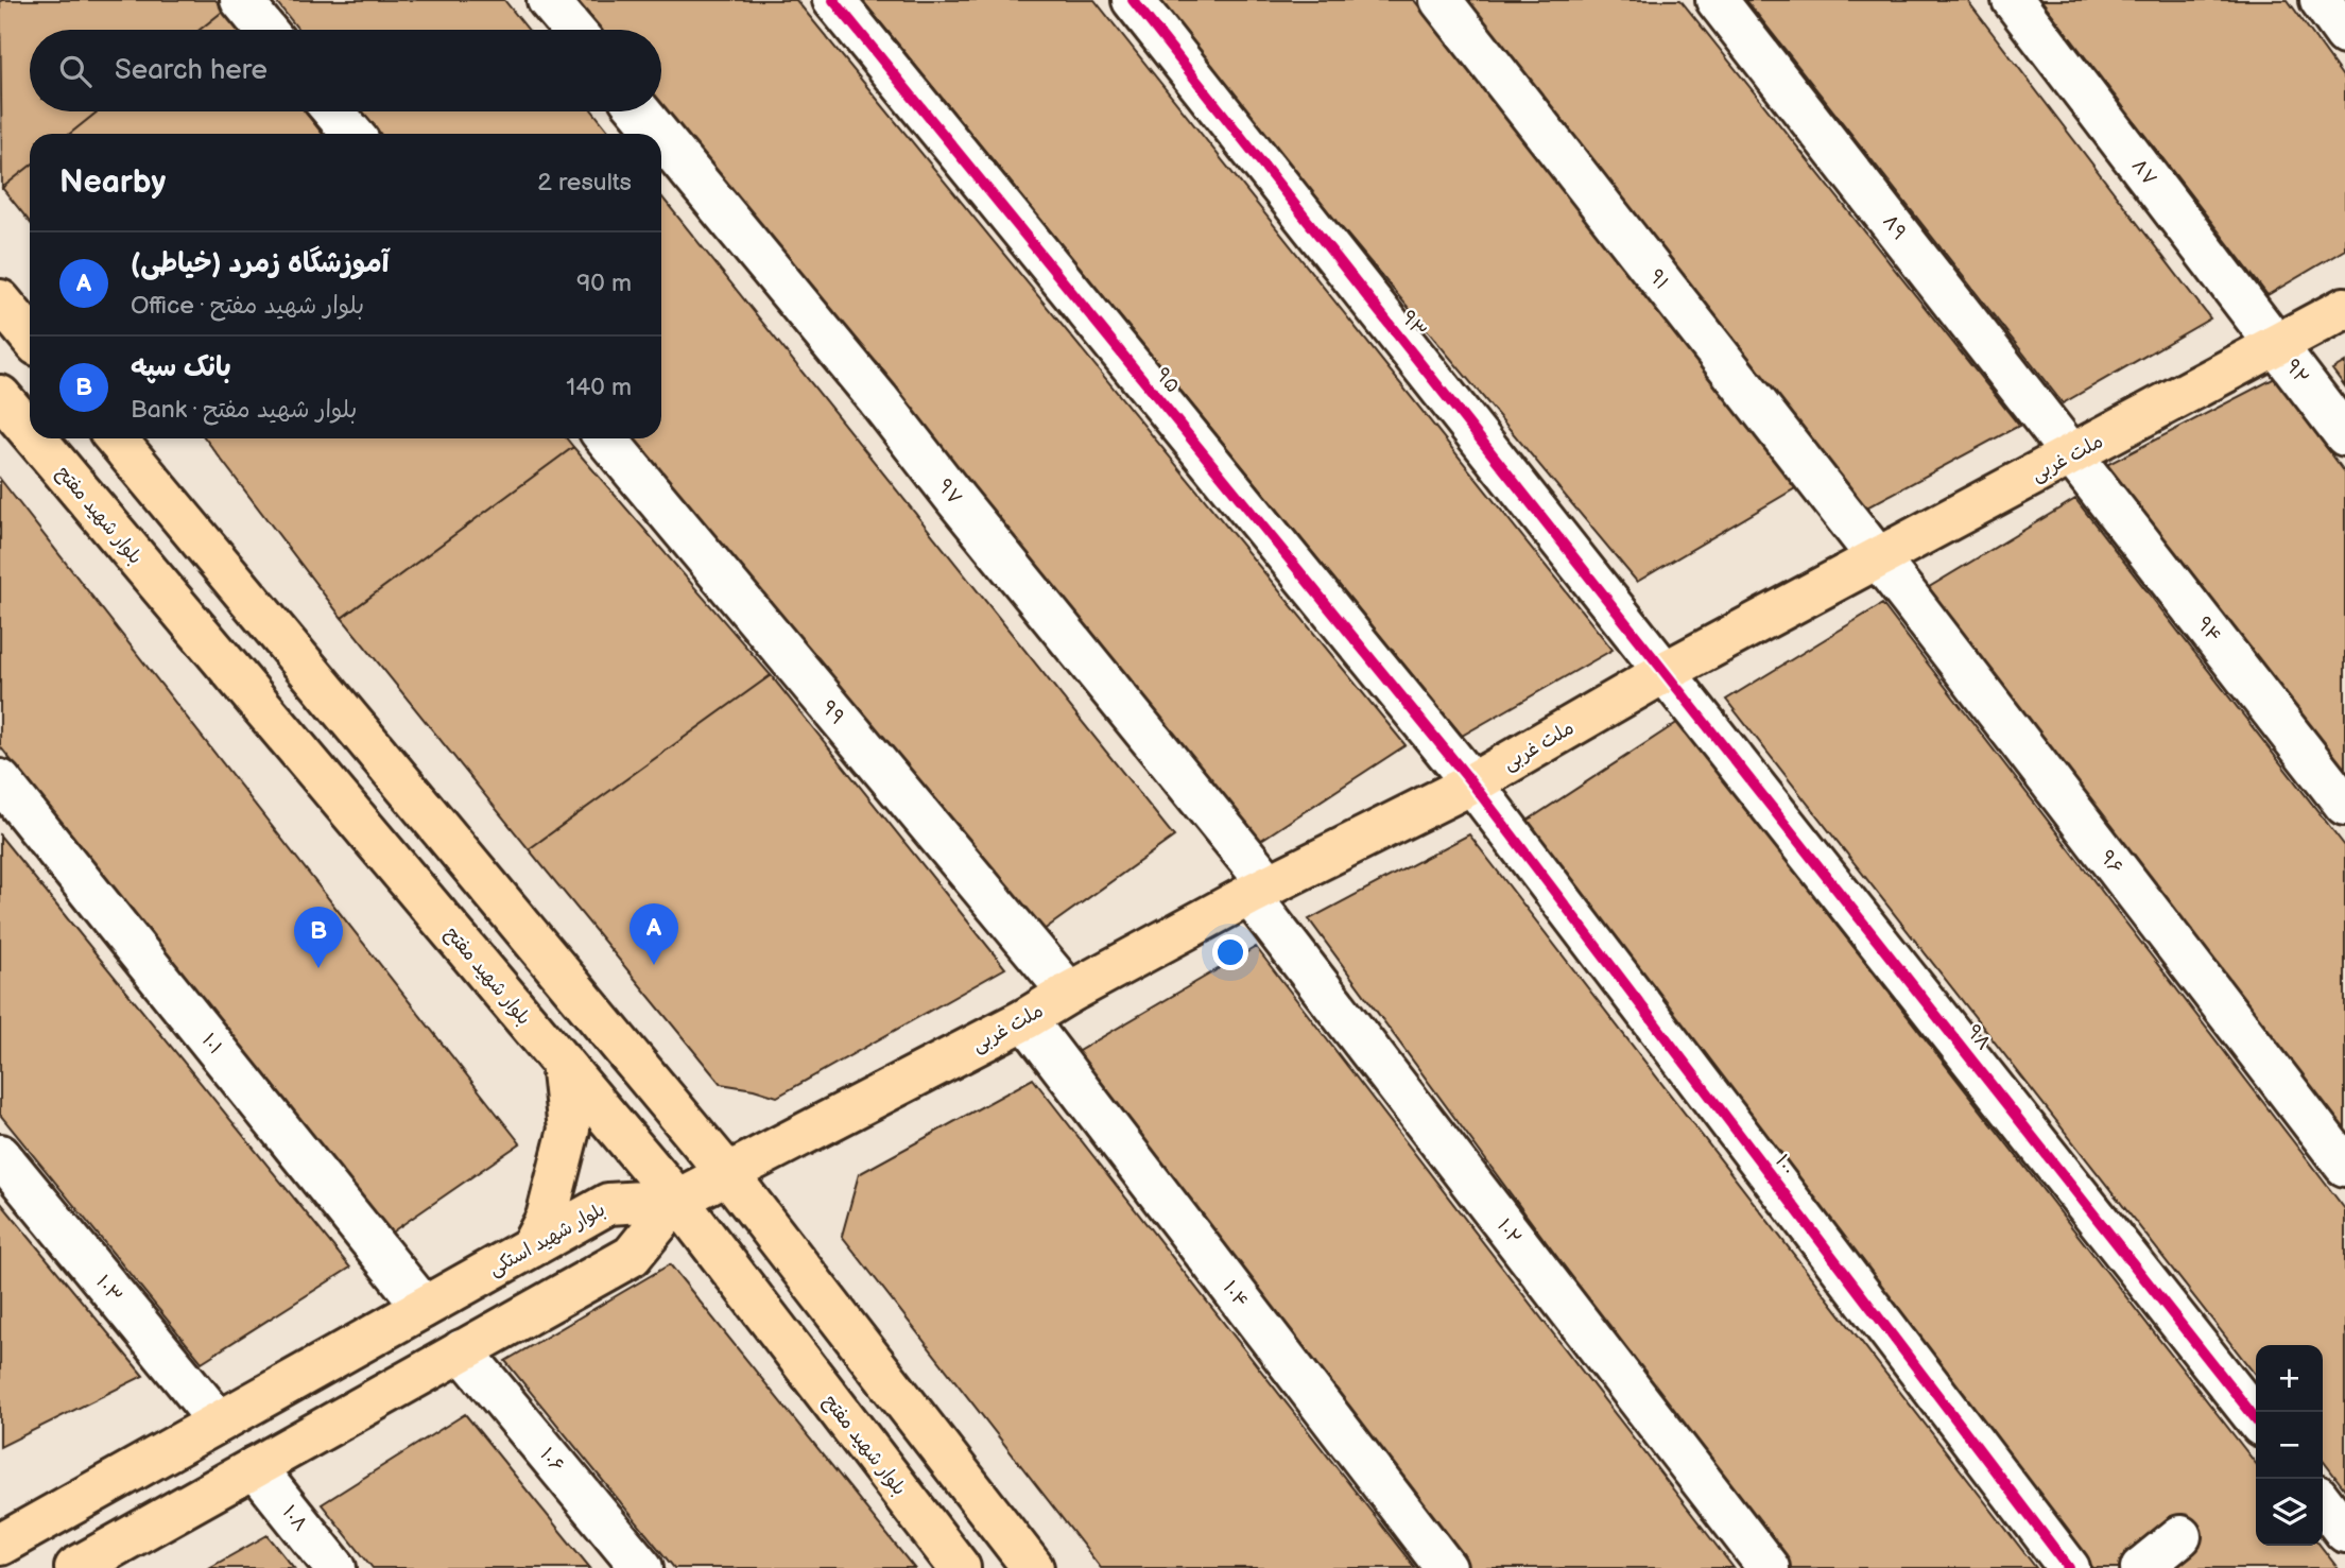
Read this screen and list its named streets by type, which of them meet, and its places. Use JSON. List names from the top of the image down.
{
  "streets": {
    "main road": ["ملت غربی", "بلوار شهید مفتح", "بلوار شهید استکی"],
    "street": [
      "۸۷",
      "۸۹",
      "۹۱",
      "۹۳",
      "۹۲",
      "۹۵",
      "۹۷",
      "۹۴",
      "۹۹",
      "۹۶",
      "۹۸",
      "۱۰۱",
      "۱۰۰",
      "۱۰۲",
      "۱۰۳",
      "۱۰۴",
      "۱۰۶",
      "۱۰۸"
    ]
  },
  "crossings": [
    ["۸۷", "۹۲"],
    ["۸۷", "ملت غربی"],
    ["۸۹", "ملت غربی"],
    ["۸۹", "۹۴"],
    ["۹۱", "ملت غربی"],
    ["۹۱", "۹۶"],
    ["۹۳", "ملت غربی"],
    ["۹۳", "۹۸"],
    ["۹۲", "ملت غربی"],
    ["۹۵", "ملت غربی"],
    ["۹۵", "۱۰۰"],
    ["ملت غربی", "۹۷"],
    ["ملت غربی", "بلوار شهید مفتح"],
    ["ملت غربی", "۹۴"],
    ["ملت غربی", "۹۹"],
    ["ملت غربی", "۹۶"],
    ["ملت غربی", "۹۸"],
    ["ملت غربی", "۱۰۰"],
    ["ملت غربی", "۱۰۲"],
    ["ملت غربی", "بلوار شهید استکی"],
    ["ملت غربی", "۱۰۴"],
    ["۹۷", "۱۰۲"],
    ["بلوار شهید مفتح", "بلوار شهید استکی"],
    ["۱۰۱", "بلوار شهید استکی"],
    ["بلوار شهید استکی", "۱۰۳"]
  ],
  "page": {
    "search": "Search here",
    "heading": ["Nearby", "2 results"],
    "list": [
      {
        "mark": "A",
        "name": "آموزشگاه زمرد (خیاطی)",
        "note": "Office · بلوار شهید مفتح",
        "value": "90 m"
      },
      {
        "mark": "B",
        "name": "بانک سپه",
        "note": "Bank · بلوار شهید مفتح",
        "value": "140 m"
      }
    ],
    "pins": ["A", "B"],
    "map_buttons": ["+", "−"]
  }
}
